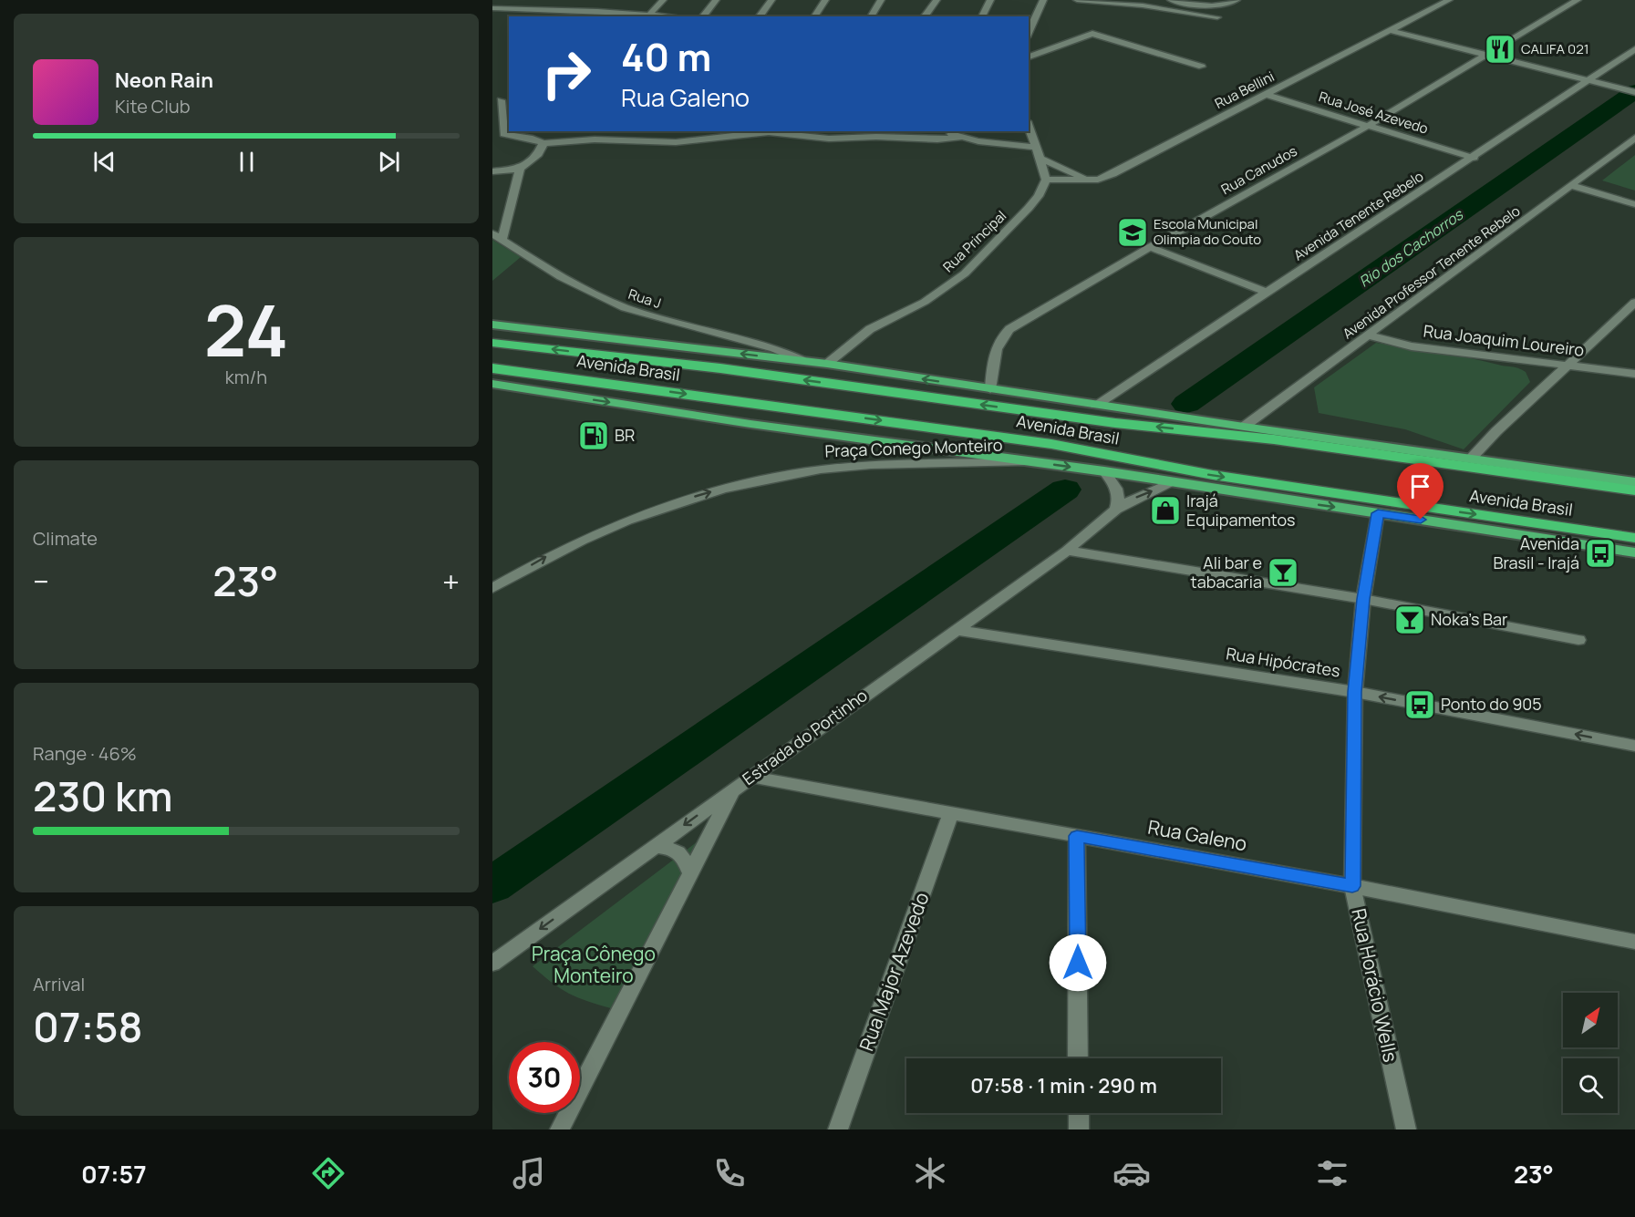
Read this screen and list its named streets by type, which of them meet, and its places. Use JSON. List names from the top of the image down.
{
  "streets": {
    "highway": ["Avenida Brasil"],
    "street": [
      "Rua Bellini",
      "Rua José Azevedo",
      "Rua Canudos",
      "Avenida Tenente Rebelo",
      "Rua Principal",
      "Avenida Professor Tenente Rebelo",
      "Rua J",
      "Rua Joaquim Loureiro",
      "Praça Conego Monteiro",
      "Rua Hipócrates",
      "Estrada do Portinho",
      "Rua Galeno",
      "Rua Major Azevedo",
      "Rua Horácio Wells"
    ]
  },
  "crossings": [
    ["Rua Bellini", "Rua José Azevedo"],
    ["Rua Bellini", "Rua Principal"],
    ["Rua José Azevedo", "Rua Canudos"],
    ["Rua José Azevedo", "Avenida Tenente Rebelo"],
    ["Rua Canudos", "Avenida Brasil"],
    ["Avenida Tenente Rebelo", "Avenida Brasil"],
    ["Rua Principal", "Avenida Brasil"],
    ["Avenida Professor Tenente Rebelo", "Rua Joaquim Loureiro"],
    ["Avenida Professor Tenente Rebelo", "Avenida Brasil"],
    ["Rua J", "Avenida Brasil"],
    ["Avenida Brasil", "Praça Conego Monteiro"],
    ["Avenida Brasil", "Estrada do Portinho"],
    ["Avenida Brasil", "Rua Horácio Wells"],
    ["Rua Hipócrates", "Estrada do Portinho"],
    ["Rua Hipócrates", "Rua Horácio Wells"],
    ["Estrada do Portinho", "Rua Galeno"],
    ["Rua Galeno", "Rua Major Azevedo"],
    ["Rua Galeno", "Rua Horácio Wells"]
  ],
  "one_way": ["Praça Conego Monteiro"],
  "water": ["Rio dos Cachorros"],
  "parks": ["Praça Cônego Monteiro"],
  "places": {
    "restaurant": ["CALIFA 021"],
    "school or university": ["Escola Municipal Olimpia do Couto"],
    "fuel station": ["BR"],
    "shop": ["Irajá Equipamentos"],
    "bus stop": ["Avenida Brasil - Irajá", "Ponto do 905"],
    "bar": ["Ali bar e tabacaria", "Noka's Bar"]
  },
  "north": "top right",
  "page": {
    "turn": ["40 m", "Rua Galeno"],
    "song": ["Neon Rain", "Kite Club"],
    "tile": [
      ["24", "km/h"],
      "Climate",
      ["Range · 46%", "230 km"],
      ["Arrival", "07:58"]
    ],
    "heat": ["−", "23°", "+"],
    "limit": "30",
    "trip": "07:58 · 1 min · 290 m",
    "tabs": ["07:57", "23°"]
  }
}
